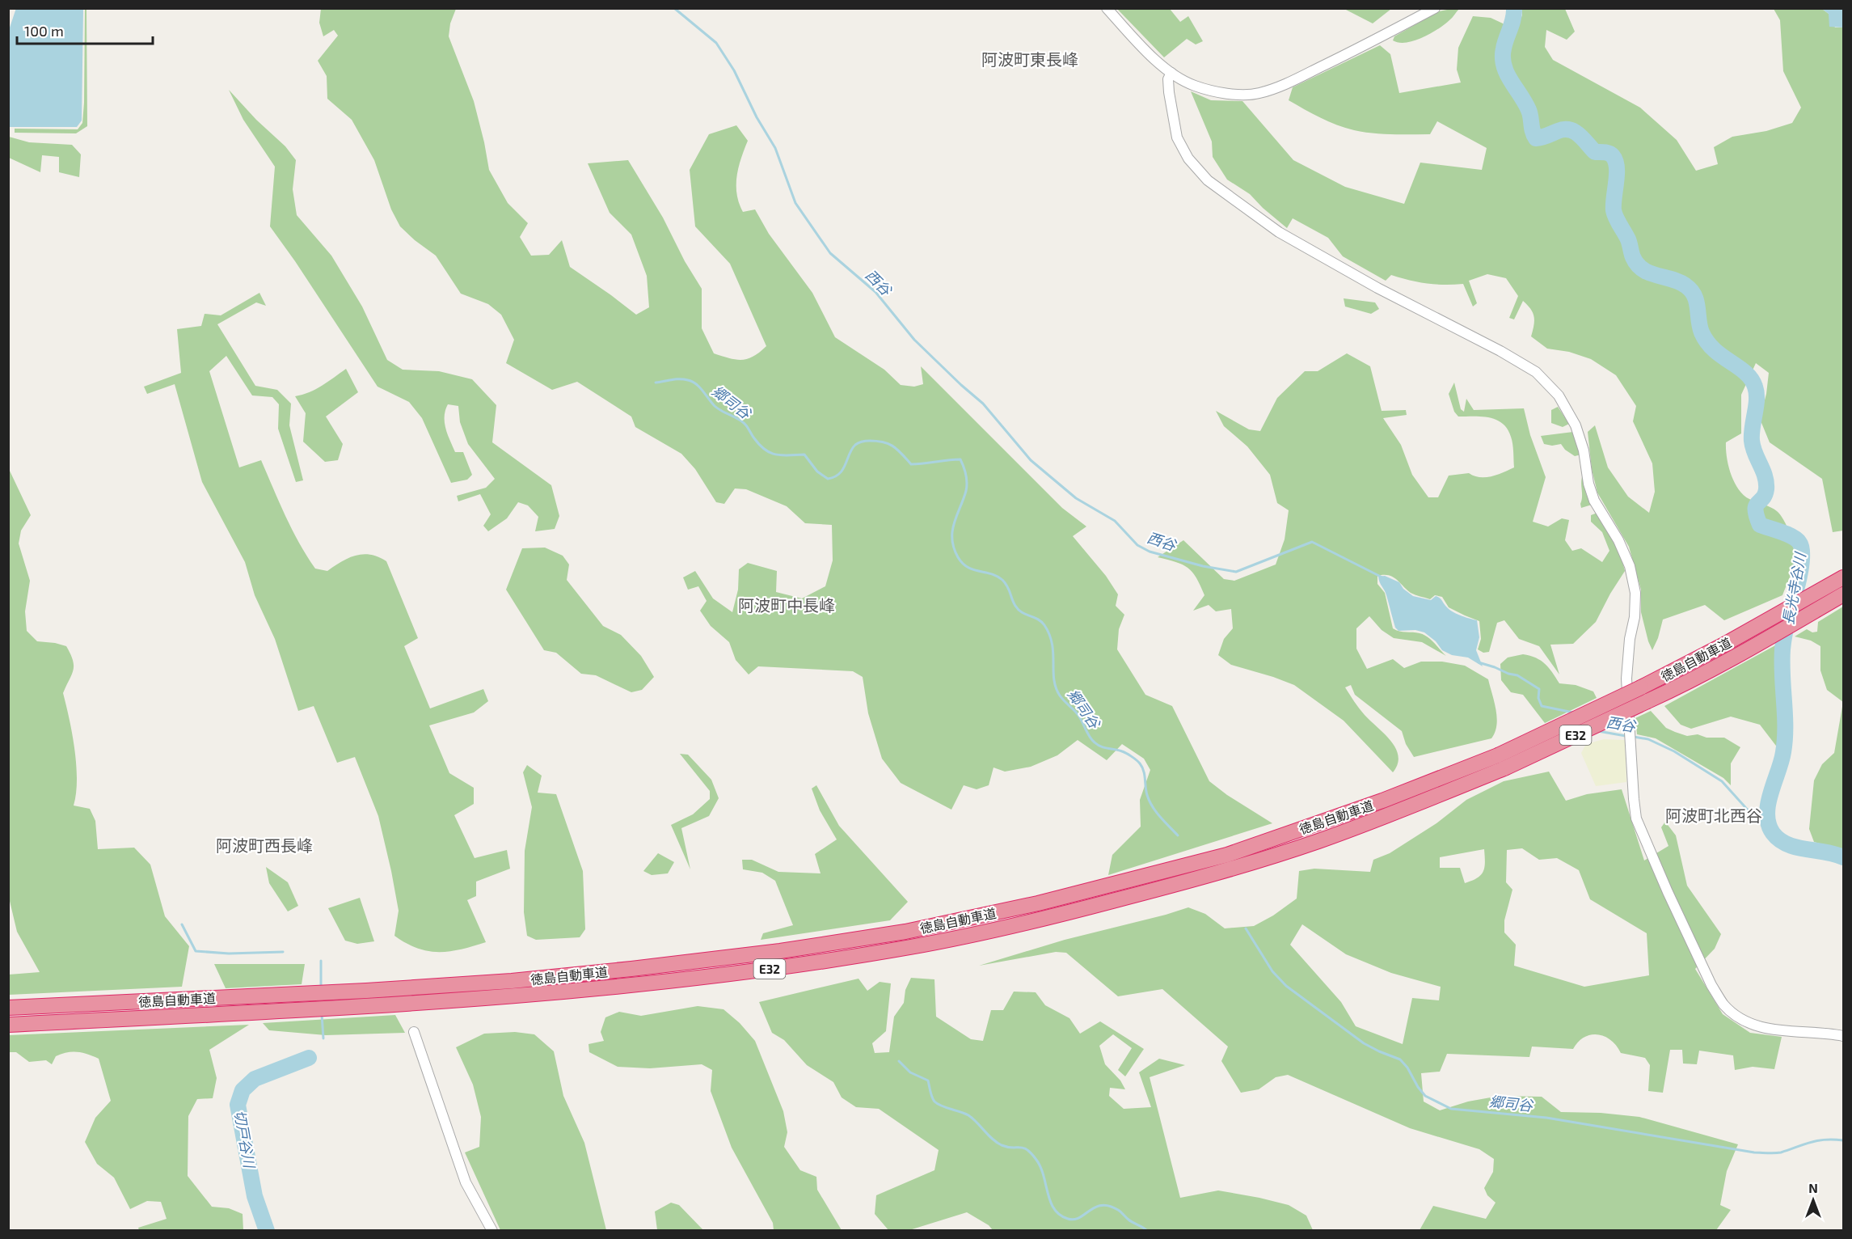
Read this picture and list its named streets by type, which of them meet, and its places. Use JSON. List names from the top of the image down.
{
  "streets": {
    "highway": ["徳島自動車道", "E32"]
  },
  "districts": [
    "阿波町東長峰",
    "阿波町中長峰",
    "阿波町北西谷",
    "阿波町西長峰"
  ],
  "water": [
    "西谷",
    "郷司谷",
    "長光寺谷川",
    "切戸谷川"
  ],
  "scale_bar": "100 m",
  "north": "top"
}
